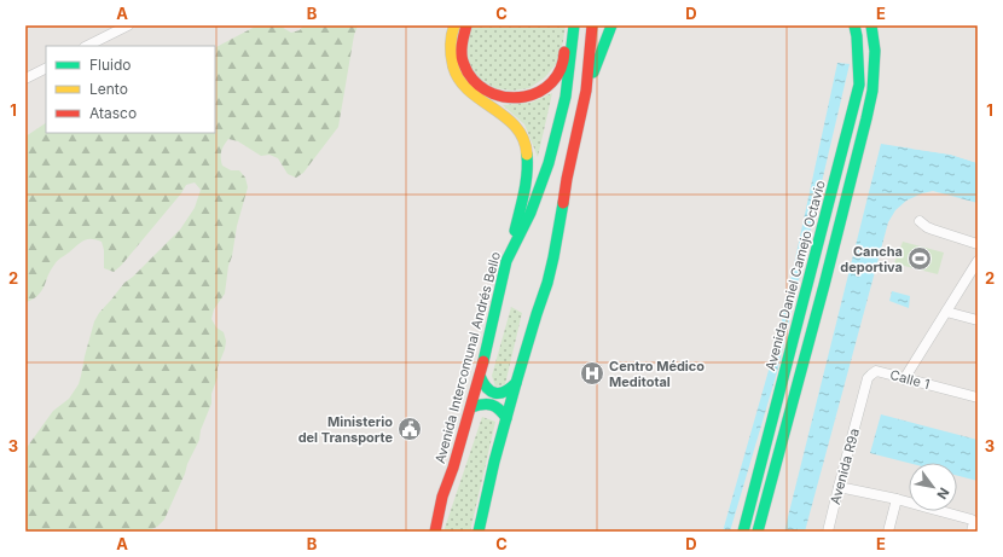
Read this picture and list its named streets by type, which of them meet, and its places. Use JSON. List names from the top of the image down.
{
  "streets": {
    "main road": ["Avenida Daniel Camejo Octavio", "Avenida Intercomunal Andrés Bello"],
    "street": ["Calle 1", "Avenida R9a"]
  },
  "crossings": [
    ["Calle 1", "Avenida R9a"]
  ],
  "places": {
    "sports": ["Cancha deportiva"],
    "hospital": ["Centro Médico Meditotal"],
    "public building": ["Ministerio del Transporte"]
  },
  "legend": ["Fluido", "Lento", "Atasco"],
  "north": "bottom right",
  "grid": {
    "columns": [
      "A",
      "B",
      "C",
      "D",
      "E"
    ],
    "rows": ["1", "2", "3"]
  }
}
